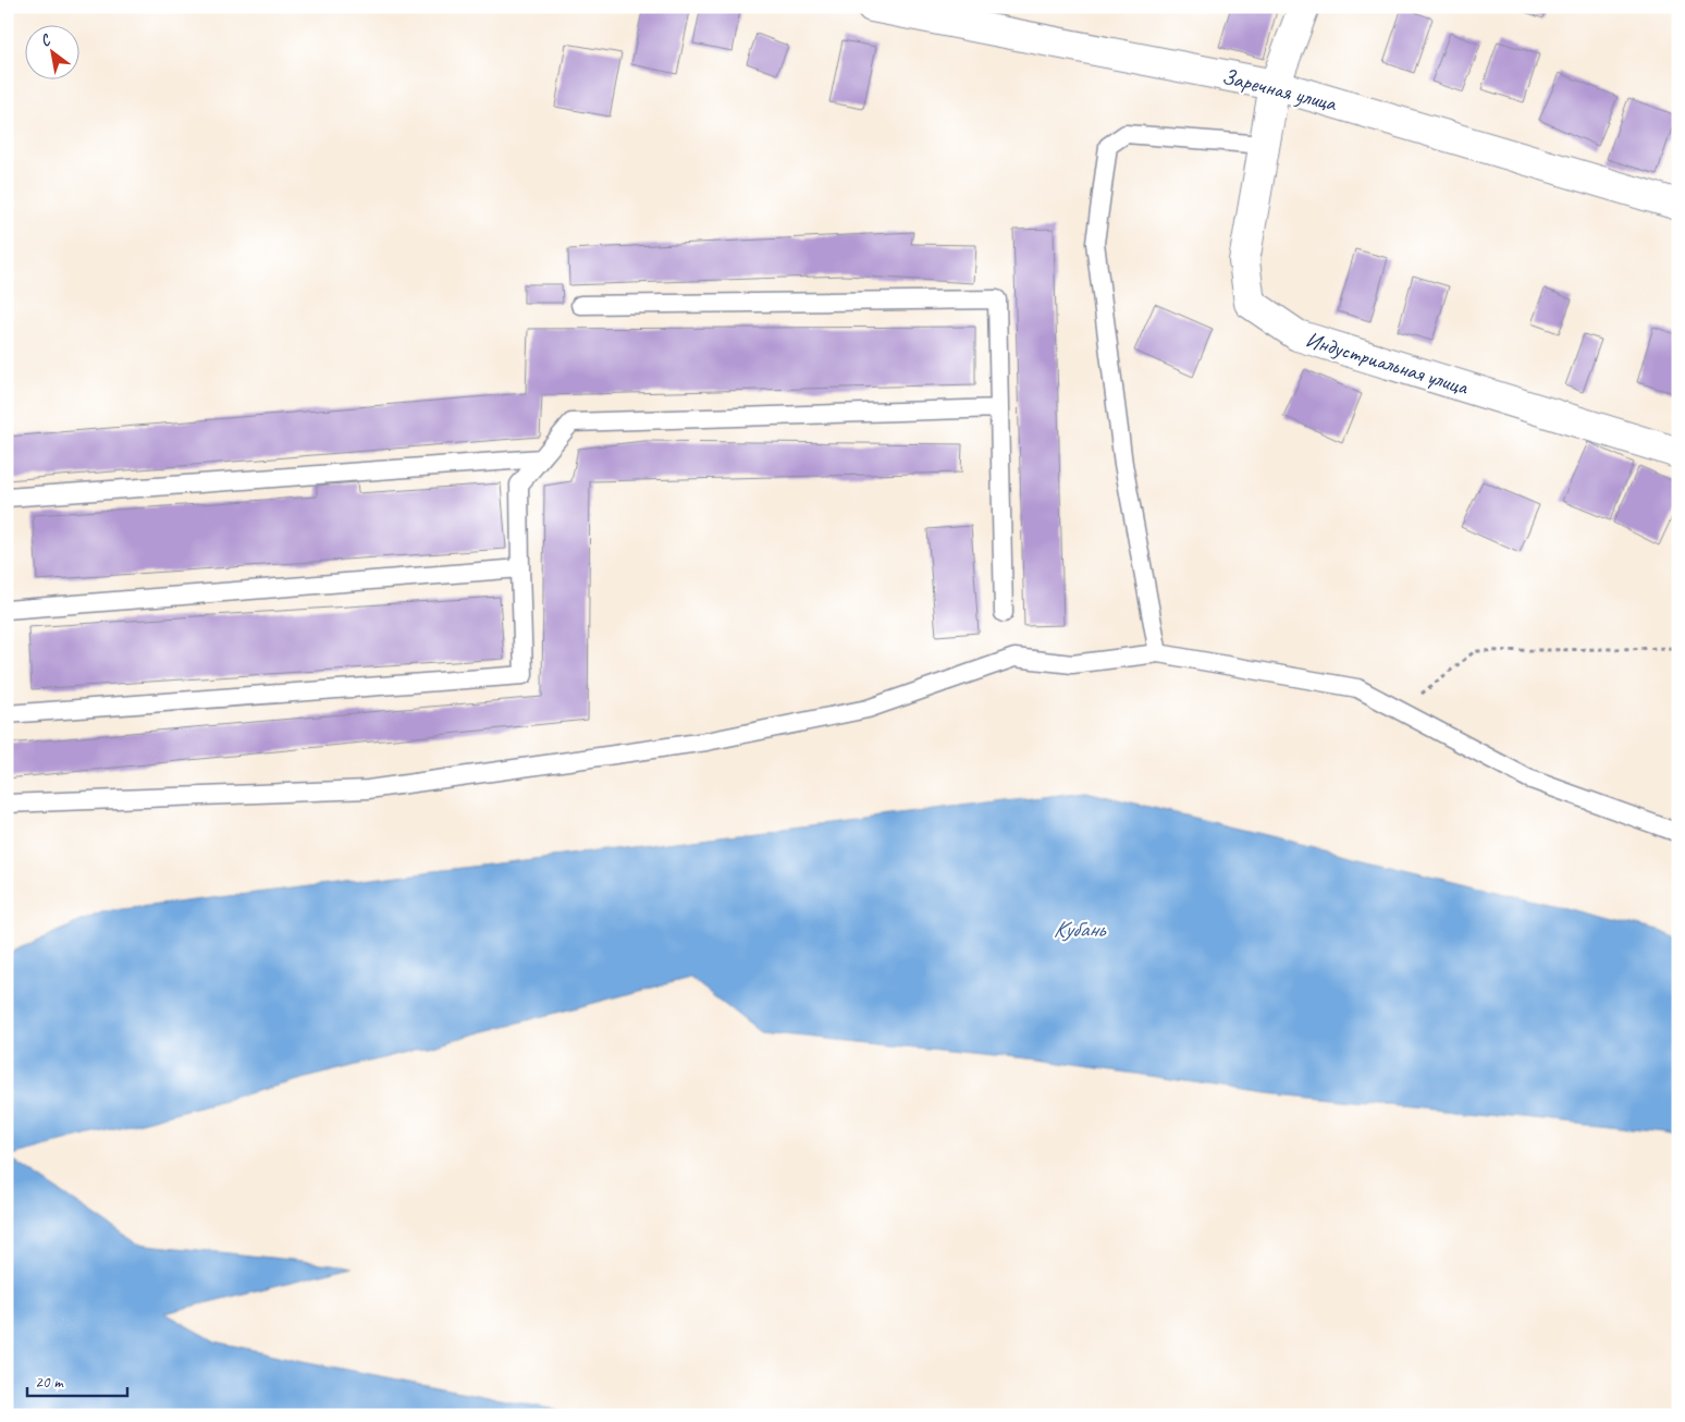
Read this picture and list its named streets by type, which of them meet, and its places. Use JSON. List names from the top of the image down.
{
  "streets": {
    "street": ["Заречная улица", "Индустриальная улица"]
  },
  "crossings": [
    ["Заречная улица", "Индустриальная улица"]
  ],
  "water": ["Кубань"],
  "scale_bar": "20 m",
  "north": "top left"
}
